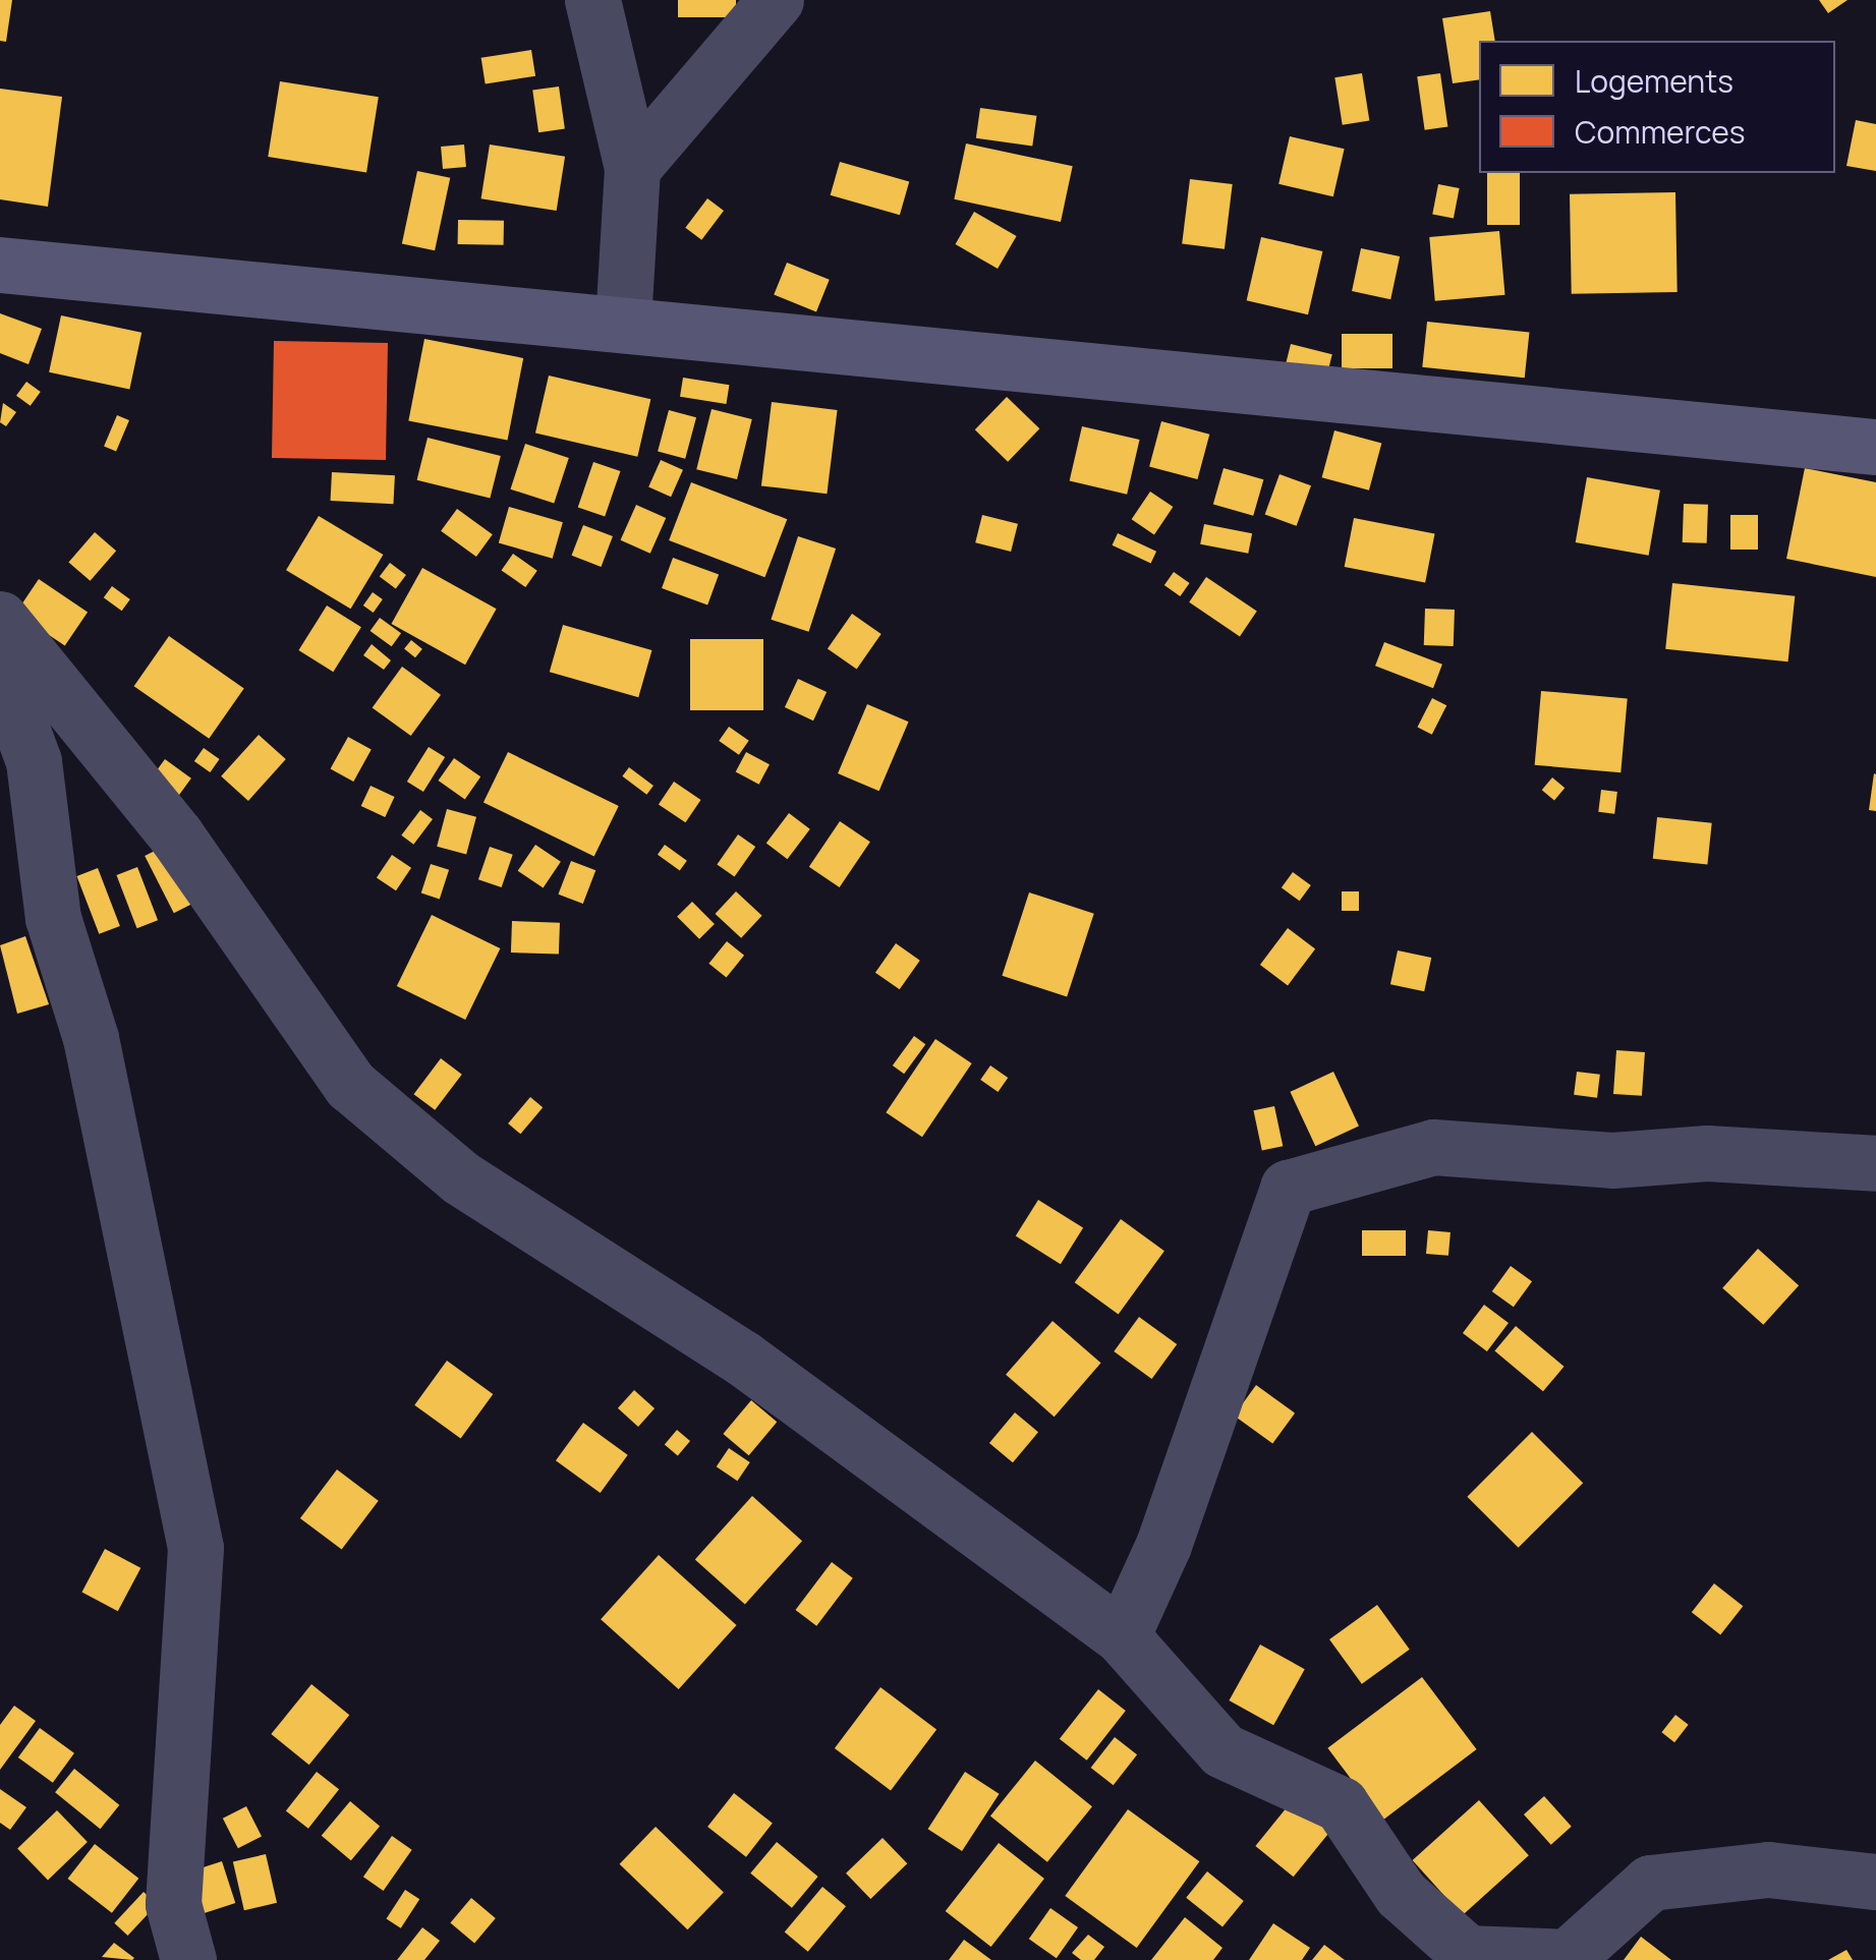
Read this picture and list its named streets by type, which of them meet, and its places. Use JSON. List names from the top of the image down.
{
  "legend": ["Logements", "Commerces"]
}
